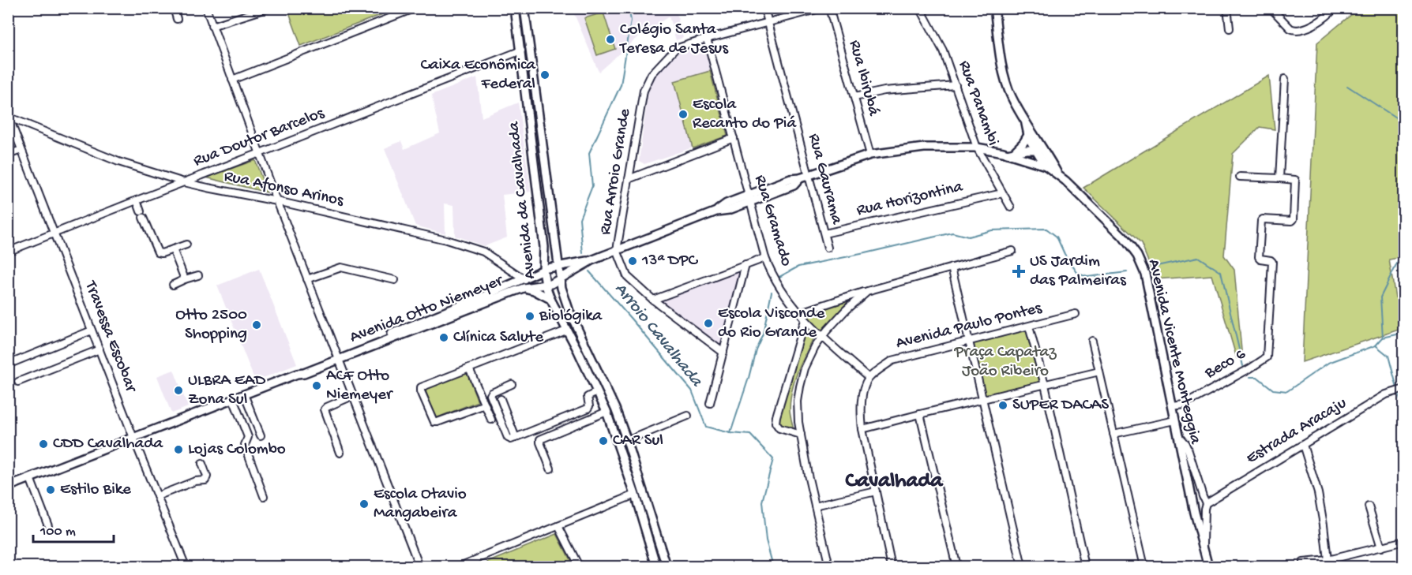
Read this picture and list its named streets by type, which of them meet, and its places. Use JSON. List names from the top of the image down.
{
  "streets": {
    "main road": ["Avenida da Cavalhada", "Avenida Otto Niemeyer", "Avenida Vicente Monteggia"],
    "street": [
      "Rua Ibirubá",
      "Rua Panambi",
      "Rua Doutor Barcelos",
      "Rua Arroio Grande",
      "Rua Gaurama",
      "Rua Afonso Arinos",
      "Rua Horizontina",
      "Rua Gramado",
      "Avenida Paulo Pontes",
      "Travessa Escobar",
      "Beco 6",
      "Estrada Aracaju"
    ]
  },
  "crossings": [
    ["Rua Ibirubá", "Avenida Otto Niemeyer"],
    ["Rua Panambi", "Rua Horizontina"],
    ["Rua Panambi", "Avenida Otto Niemeyer"],
    ["Rua Doutor Barcelos", "Rua Afonso Arinos"],
    ["Rua Doutor Barcelos", "Avenida da Cavalhada"],
    ["Rua Doutor Barcelos", "Travessa Escobar"],
    ["Rua Arroio Grande", "Rua Gaurama"],
    ["Rua Arroio Grande", "Rua Gramado"],
    ["Rua Arroio Grande", "Avenida Otto Niemeyer"],
    ["Rua Gaurama", "Rua Horizontina"],
    ["Rua Gaurama", "Avenida Otto Niemeyer"],
    ["Rua Afonso Arinos", "Avenida Otto Niemeyer"],
    ["Rua Afonso Arinos", "Travessa Escobar"],
    ["Avenida da Cavalhada", "Avenida Otto Niemeyer"],
    ["Rua Gramado", "Avenida Otto Niemeyer"],
    ["Rua Gramado", "Avenida Paulo Pontes"],
    ["Avenida Otto Niemeyer", "Travessa Escobar"],
    ["Avenida Otto Niemeyer", "Avenida Vicente Monteggia"],
    ["Avenida Vicente Monteggia", "Beco 6"]
  ],
  "districts": ["Cavalhada"],
  "water": ["Arroio Cavalhada"],
  "parks": ["Praça Capataz João Ribeiro"],
  "places": {
    "other": [
      "Colégio Santa Teresa de Jesus",
      "Caixa Econômica Federal",
      "Escola Recanto do Piá",
      "13ª DPC",
      "Biológika",
      "Escola Visconde do Rio Grande",
      "Otto 2500 Shopping",
      "Clínica Salute",
      "ACF Otto Niemeyer",
      "ULBRA EAD Zona Sul",
      "SUPER DACAS",
      "CAR Sul",
      "CDD Cavalhada",
      "Lojas Colombo",
      "Estilo Bike",
      "Escola Otavio Mangabeira"
    ],
    "health": ["US Jardim das Palmeiras"]
  },
  "scale_bar": "100 m"
}
